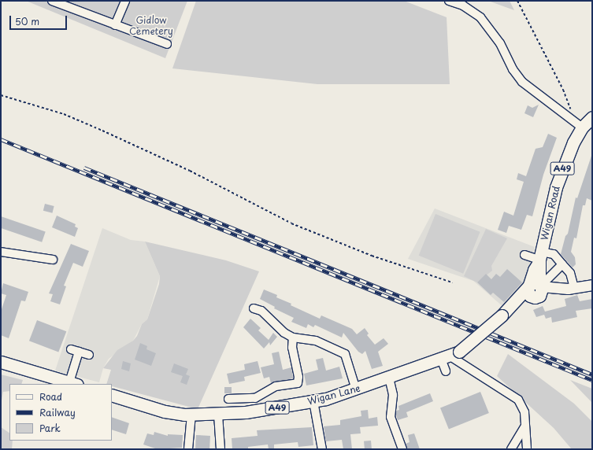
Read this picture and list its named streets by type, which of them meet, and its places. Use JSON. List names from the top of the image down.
{
  "streets": {
    "highway": ["A49", "Wigan Road", "Wigan Lane"]
  },
  "crossings": [
    ["A49", "Wigan Road"],
    ["A49", "Wigan Lane"]
  ],
  "parks": ["Gidlow Cemetery"],
  "legend": ["Road", "Railway", "Park"],
  "scale_bar": "50 m"
}
